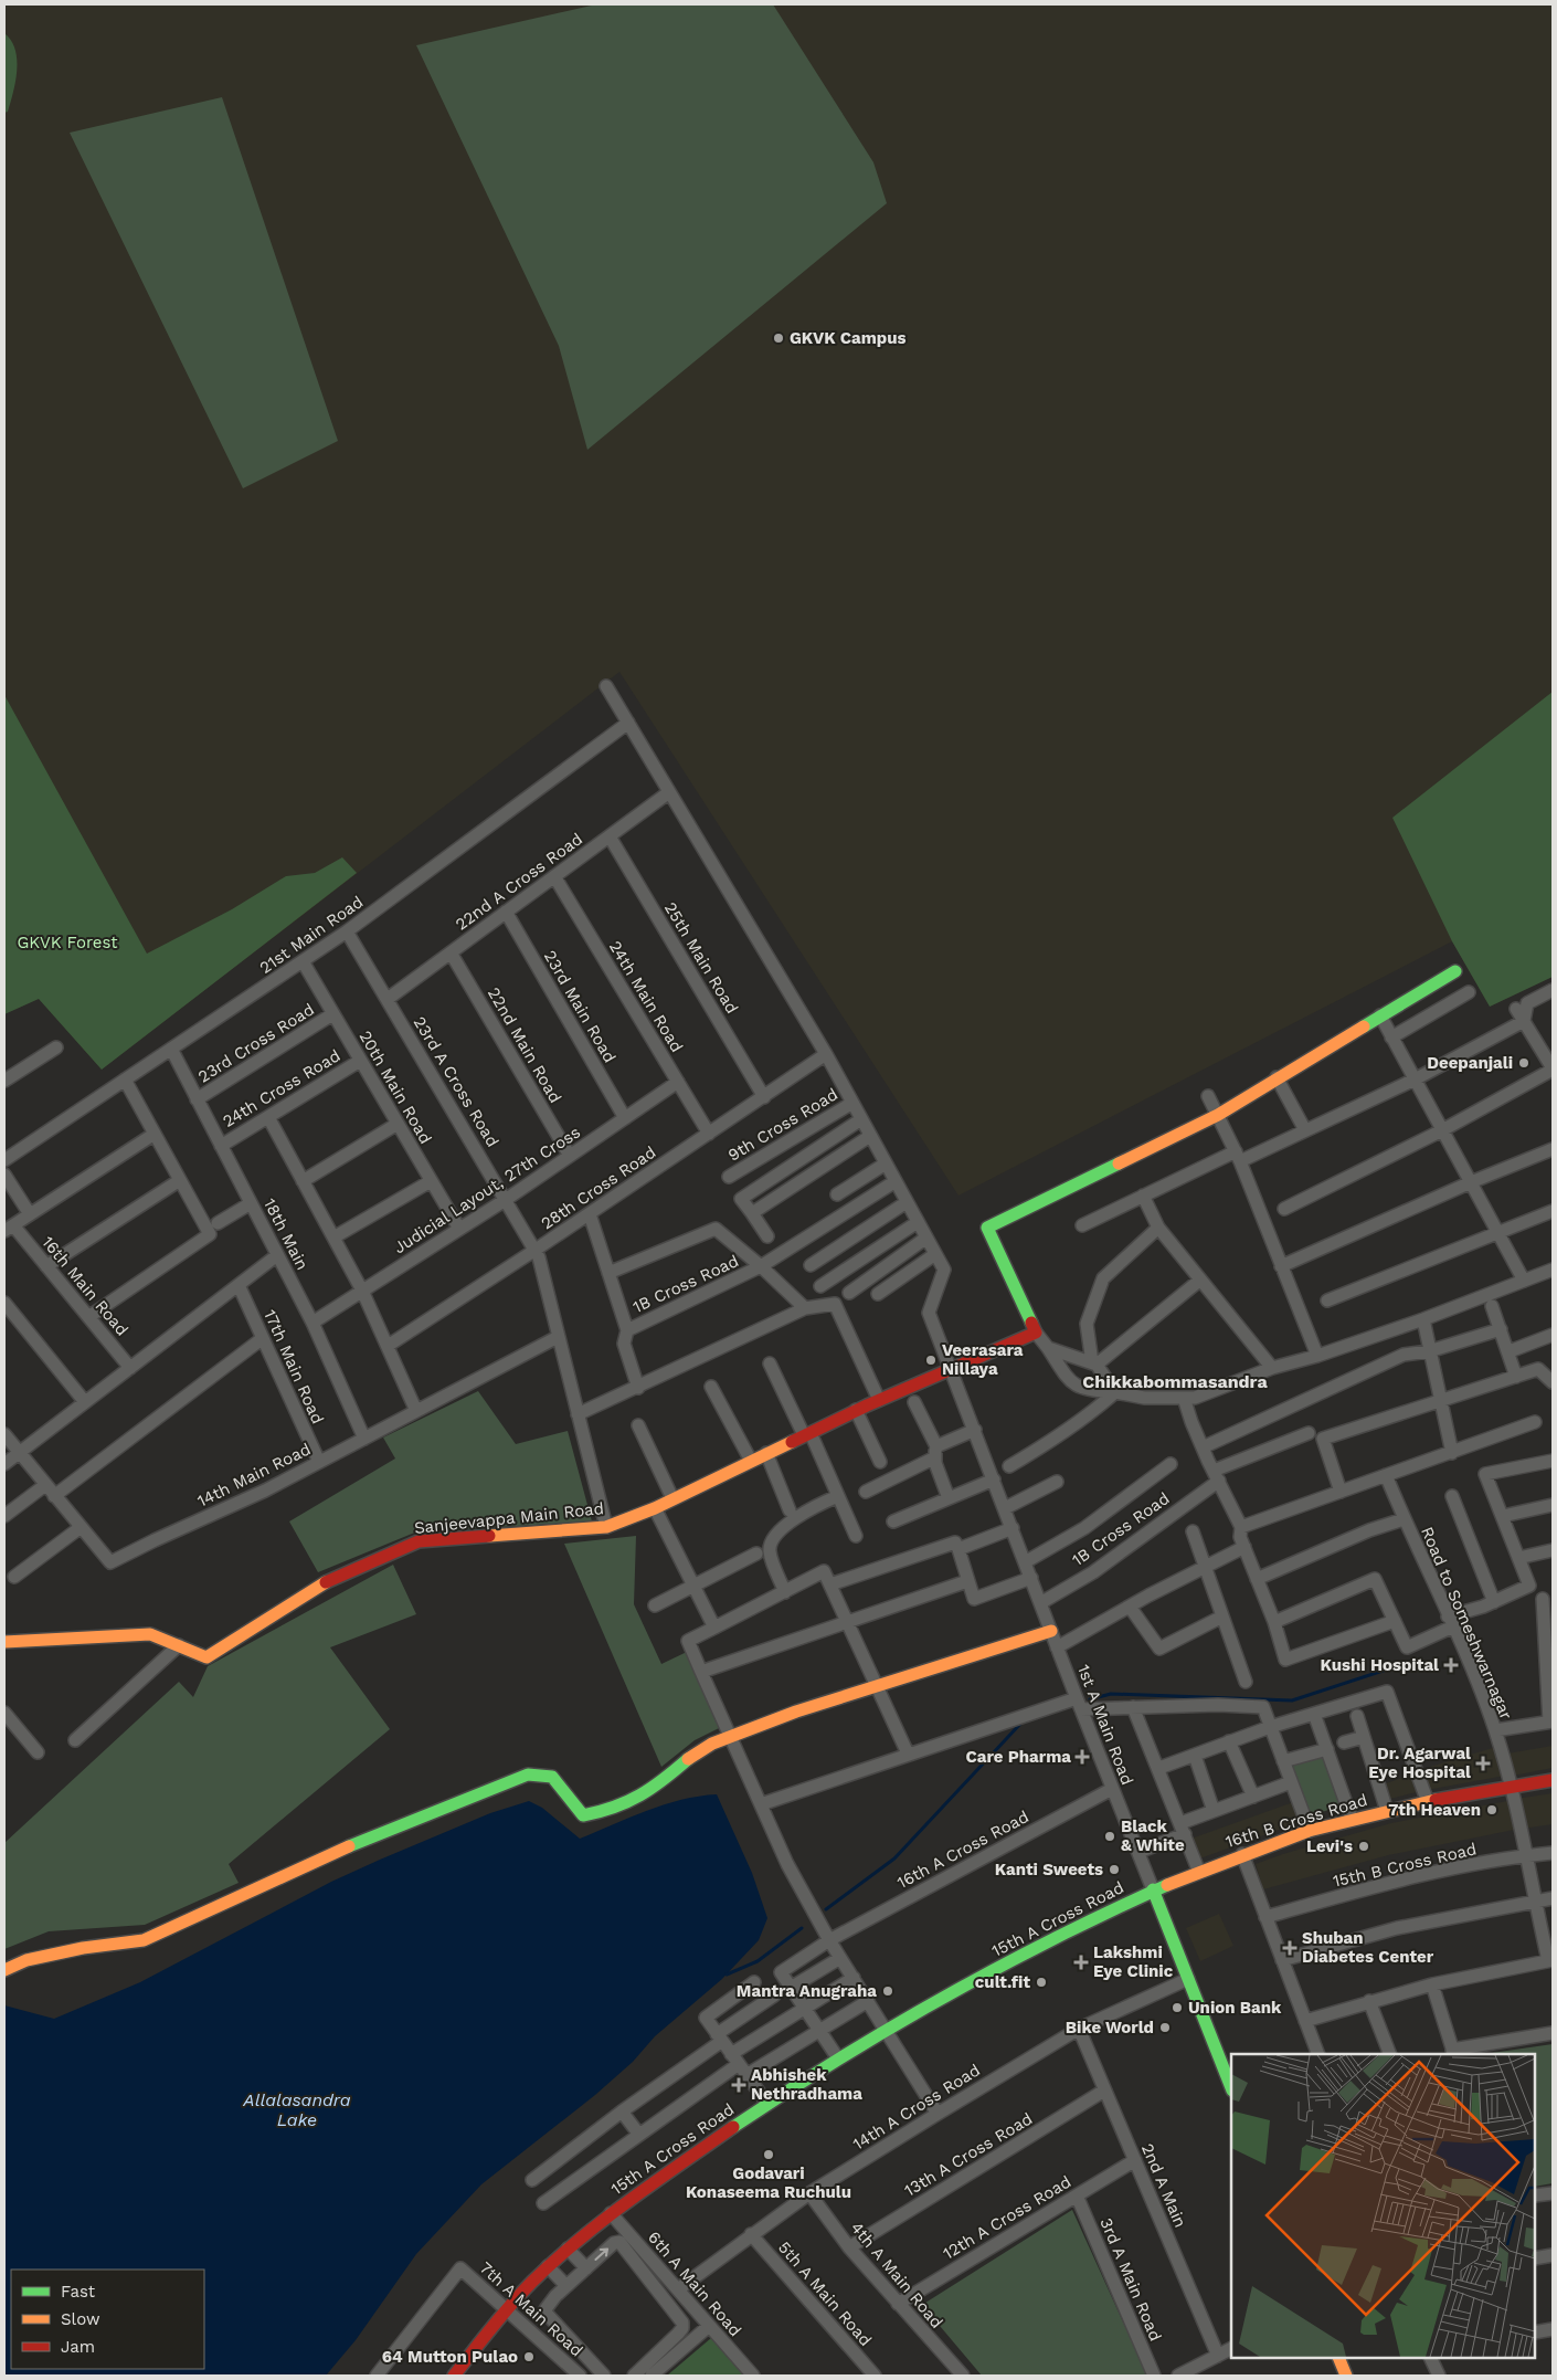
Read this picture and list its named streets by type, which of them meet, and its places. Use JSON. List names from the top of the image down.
{
  "streets": {
    "street": [
      "22nd A Cross Road",
      "21st Main Road",
      "25th Main Road",
      "24th Main Road",
      "23rd Main Road",
      "23rd Cross Road",
      "22nd Main Road",
      "23rd A Cross Road",
      "20th Main Road",
      "24th Cross Road",
      "9th Cross Road",
      "28th Cross Road",
      "Judicial Layout, 27th Cross",
      "18th Main",
      "1B Cross Road",
      "16th Main Road",
      "17th Main Road",
      "14th Main Road",
      "Sanjeevappa Main Road",
      "Road to Someshwarnagar",
      "1st A Main Road",
      "16th B Cross Road",
      "16th A Cross Road",
      "15th B Cross Road",
      "15th A Cross Road",
      "14th A Cross Road",
      "13th A Cross Road",
      "2nd A Main",
      "12th A Cross Road",
      "4th A Main Road",
      "3rd A Main Road",
      "6th A Main Road",
      "5th A Main Road",
      "7th A Main Road"
    ]
  },
  "crossings": [
    ["22nd A Cross Road", "25th Main Road"],
    ["22nd A Cross Road", "24th Main Road"],
    ["22nd A Cross Road", "23rd Main Road"],
    ["22nd A Cross Road", "22nd Main Road"],
    ["22nd A Cross Road", "23rd A Cross Road"],
    ["22nd A Cross Road", "1st A Main Road"],
    ["21st Main Road", "23rd A Cross Road"],
    ["21st Main Road", "20th Main Road"],
    ["21st Main Road", "18th Main"],
    ["21st Main Road", "1st A Main Road"],
    ["25th Main Road", "28th Cross Road"],
    ["24th Main Road", "28th Cross Road"],
    ["24th Main Road", "Judicial Layout, 27th Cross"],
    ["23rd Main Road", "Judicial Layout, 27th Cross"],
    ["23rd Cross Road", "20th Main Road"],
    ["23rd Cross Road", "18th Main"],
    ["22nd Main Road", "Judicial Layout, 27th Cross"],
    ["23rd A Cross Road", "28th Cross Road"],
    ["23rd A Cross Road", "Judicial Layout, 27th Cross"],
    ["23rd A Cross Road", "14th Main Road"],
    ["23rd A Cross Road", "Sanjeevappa Main Road"],
    ["20th Main Road", "24th Cross Road"],
    ["20th Main Road", "Judicial Layout, 27th Cross"],
    ["24th Cross Road", "18th Main"],
    ["9th Cross Road", "1st A Main Road"],
    ["28th Cross Road", "1st A Main Road"],
    ["Judicial Layout, 27th Cross", "18th Main"],
    ["18th Main", "14th Main Road"],
    ["1B Cross Road", "1st A Main Road"],
    ["17th Main Road", "14th Main Road"],
    ["Sanjeevappa Main Road", "1st A Main Road"],
    ["Road to Someshwarnagar", "16th B Cross Road"],
    ["Road to Someshwarnagar", "15th B Cross Road"],
    ["1st A Main Road", "16th B Cross Road"],
    ["1st A Main Road", "16th A Cross Road"],
    ["1st A Main Road", "15th A Cross Road"],
    ["1st A Main Road", "14th A Cross Road"],
    ["16th B Cross Road", "15th A Cross Road"],
    ["15th A Cross Road", "6th A Main Road"],
    ["15th A Cross Road", "7th A Main Road"],
    ["14th A Cross Road", "2nd A Main"],
    ["14th A Cross Road", "4th A Main Road"],
    ["14th A Cross Road", "6th A Main Road"],
    ["14th A Cross Road", "5th A Main Road"],
    ["13th A Cross Road", "2nd A Main"],
    ["13th A Cross Road", "4th A Main Road"],
    ["2nd A Main", "12th A Cross Road"],
    ["12th A Cross Road", "4th A Main Road"],
    ["12th A Cross Road", "3rd A Main Road"]
  ],
  "districts": ["Chikkabommasandra"],
  "water": ["Allalasandra Lake"],
  "parks": ["GKVK Forest"],
  "places": {
    "other": [
      "GKVK Campus",
      "Deepanjali",
      "Veerasara Nillaya",
      "7th Heaven",
      "Black & White",
      "Levi's",
      "Kanti Sweets",
      "cult.fit",
      "Mantra Anugraha",
      "Union Bank",
      "Bike World",
      "Godavari Konaseema Ruchulu",
      "64 Mutton Pulao"
    ],
    "health": [
      "Kushi Hospital",
      "Care Pharma",
      "Dr. Agarwal Eye Hospital",
      "Shuban Diabetes Center",
      "Lakshmi Eye Clinic",
      "Abhishek Nethradhama"
    ]
  },
  "legend": ["Fast", "Slow", "Jam"]
}
